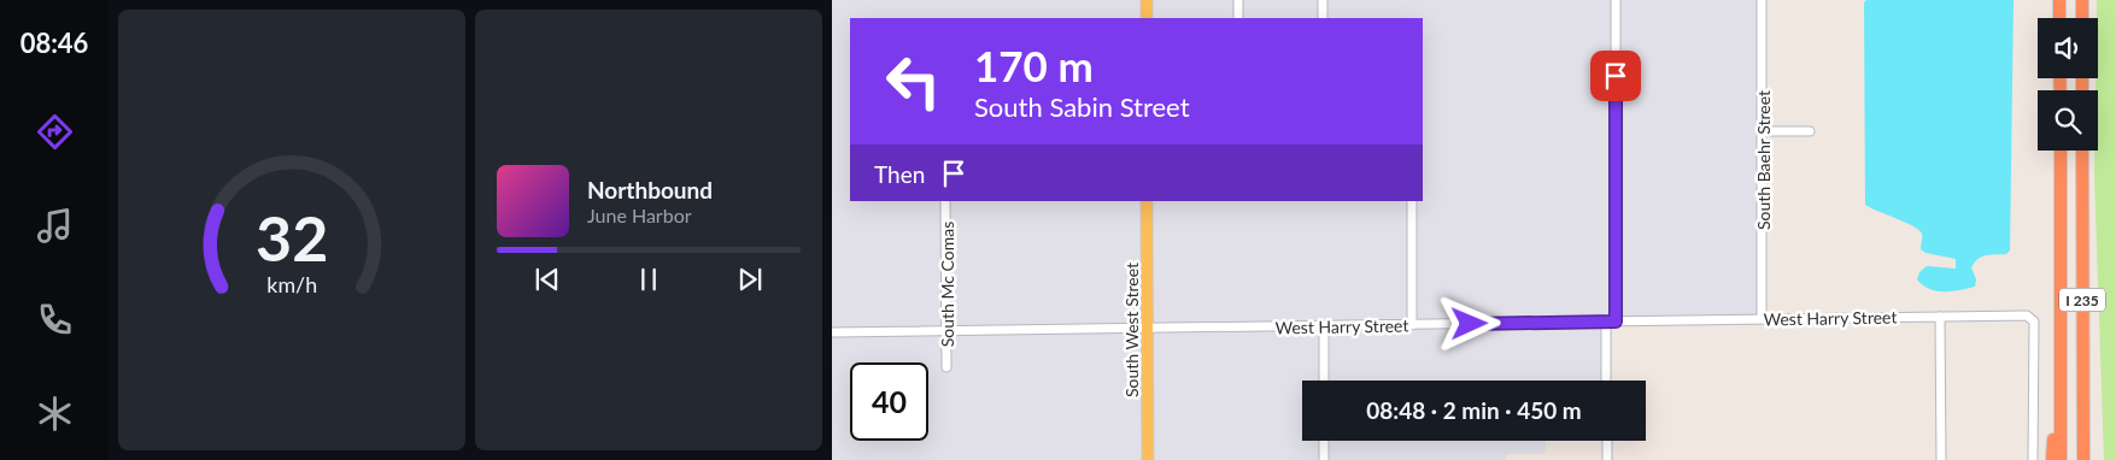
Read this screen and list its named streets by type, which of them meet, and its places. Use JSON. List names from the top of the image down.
{
  "streets": {
    "highway": ["I 235"],
    "main road": ["South West Street"],
    "street": ["South Baehr Street", "South Mc Comas", "West Harry Street"]
  },
  "crossings": [
    ["South Baehr Street", "West Harry Street"],
    ["South Mc Comas", "West Harry Street"],
    ["West Harry Street", "South West Street"]
  ],
  "page": {
    "tabs": "08:46",
    "turn": ["170 m", "South Sabin Street"],
    "then": "Then",
    "song": ["Northbound", "June Harbor"],
    "limit": "40",
    "trip": "08:48 · 2 min · 450 m",
    "gauge": ["32", "km/h"]
  }
}
